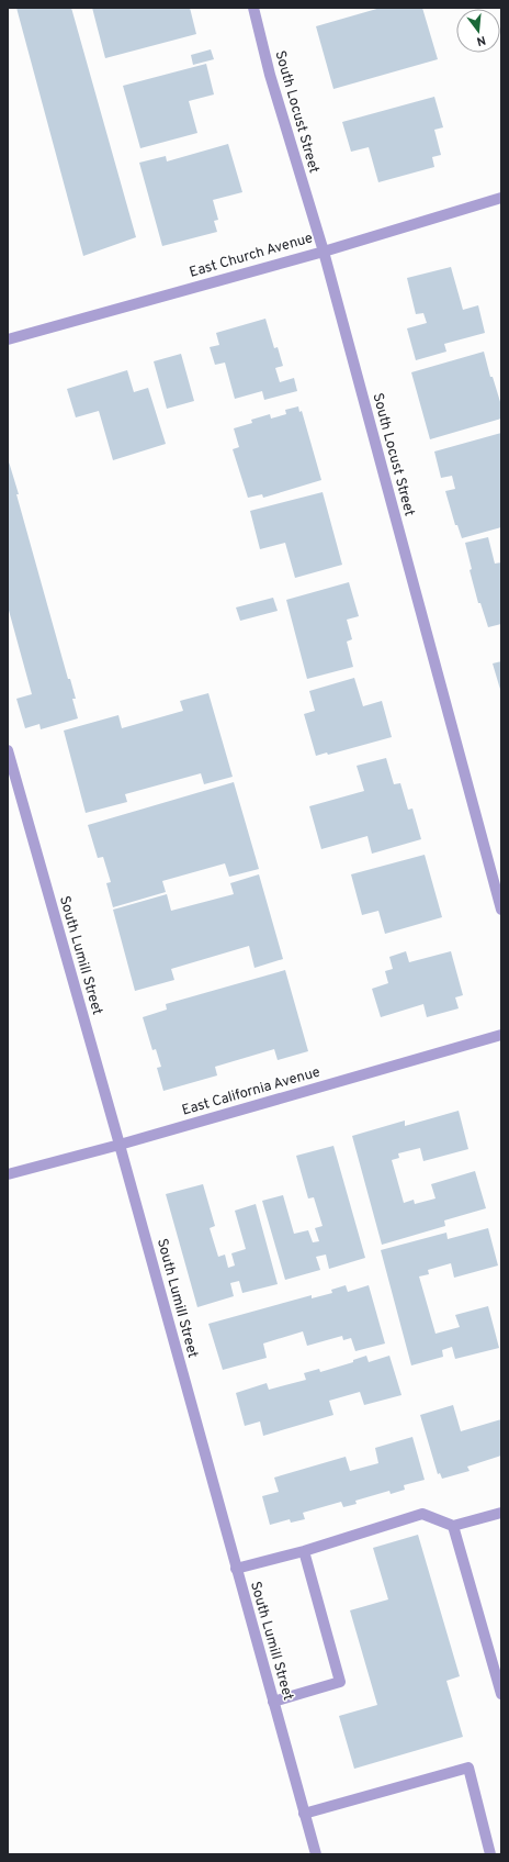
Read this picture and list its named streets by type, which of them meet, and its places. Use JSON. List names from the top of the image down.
{
  "streets": {
    "street": [
      "South Locust Street",
      "East Church Avenue",
      "South Lumill Street",
      "East California Avenue"
    ]
  },
  "crossings": [
    ["South Locust Street", "East Church Avenue"],
    ["South Lumill Street", "East California Avenue"]
  ],
  "north": "bottom"
}
